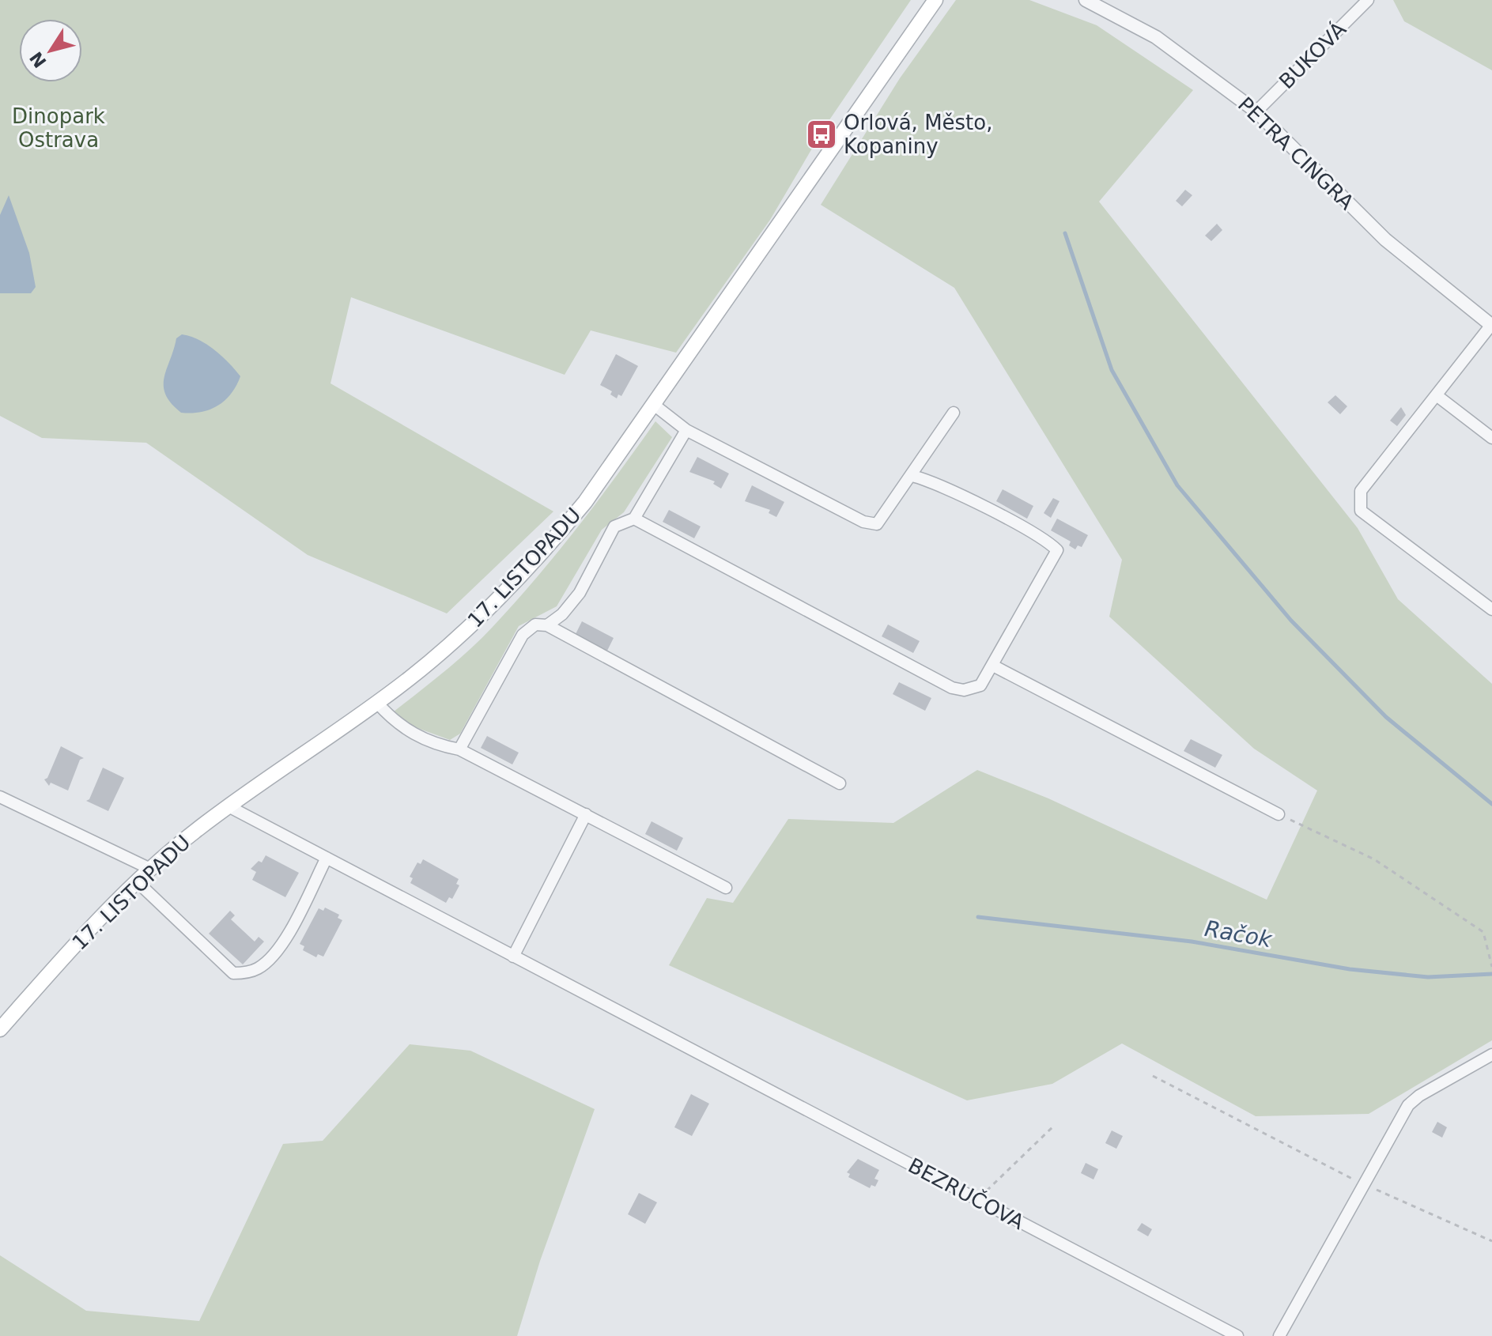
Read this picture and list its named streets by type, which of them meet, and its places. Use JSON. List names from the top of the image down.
{
  "streets": {
    "main road": ["17. LISTOPADU"],
    "street": ["BUKOVÁ", "PETRA CINGRA", "BEZRUČOVA"]
  },
  "crossings": [
    ["BUKOVÁ", "PETRA CINGRA"],
    ["17. LISTOPADU", "BEZRUČOVA"]
  ],
  "water": ["Račok"],
  "parks": ["Dinopark Ostrava"],
  "places": {
    "bus stop": ["Orlová, Město, Kopaniny"]
  },
  "north": "bottom left"
}
